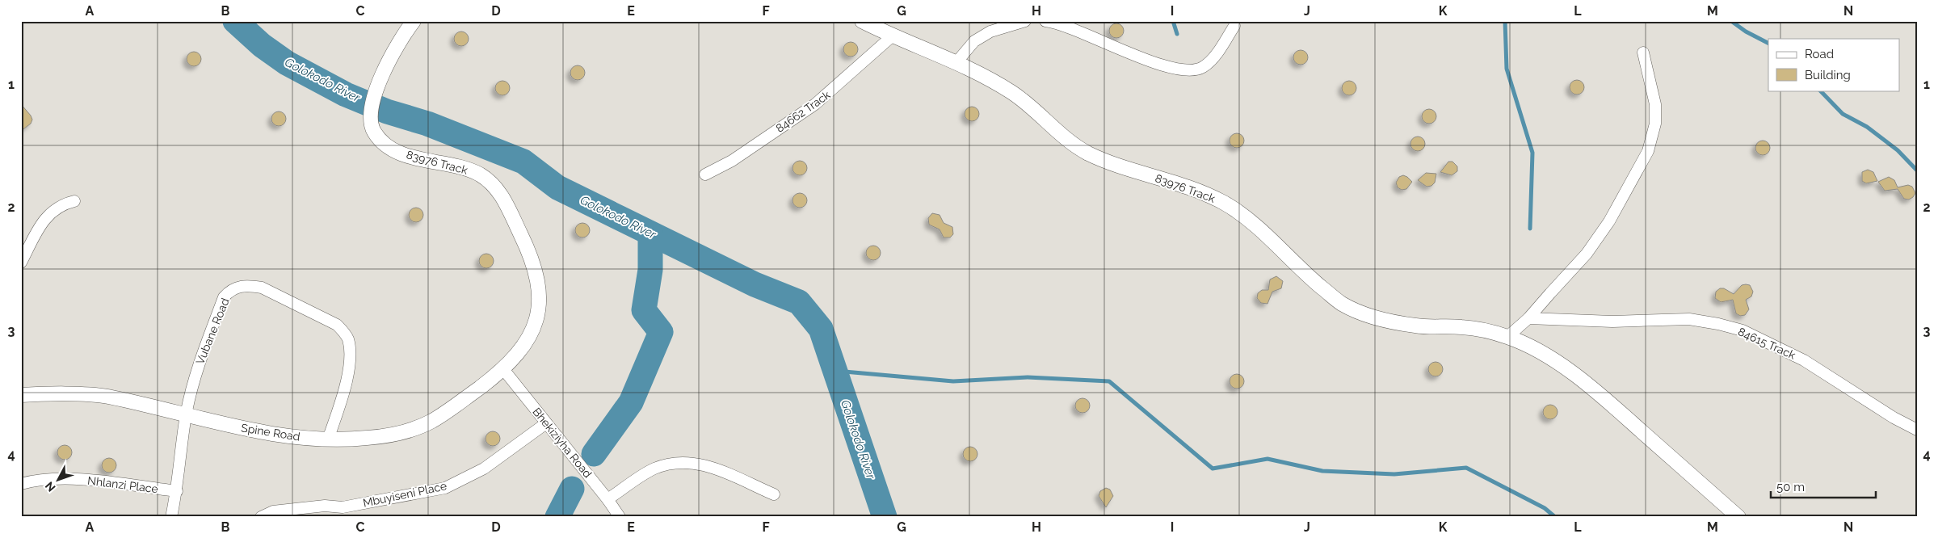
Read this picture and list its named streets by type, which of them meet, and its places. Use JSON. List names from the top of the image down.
{
  "streets": {
    "street": [
      "84662 Track",
      "83976 Track",
      "Vubane Road",
      "84615 Track",
      "Spine Road",
      "Bhekiziyha Road",
      "Nhlanzi Place",
      "Mbuyiseni Place"
    ]
  },
  "crossings": [
    ["84662 Track", "83976 Track"],
    ["83976 Track", "Spine Road"],
    ["83976 Track", "Bhekiziyha Road"],
    ["Vubane Road", "Spine Road"],
    ["Vubane Road", "Nhlanzi Place"],
    ["Spine Road", "Bhekiziyha Road"],
    ["Bhekiziyha Road", "Mbuyiseni Place"]
  ],
  "water": ["Golokodo River"],
  "legend": ["Road", "Building"],
  "scale_bar": "50 m",
  "north": "bottom left",
  "grid": {
    "columns": [
      "A",
      "B",
      "C",
      "D",
      "E",
      "F",
      "G",
      "H",
      "I",
      "J",
      "K",
      "L",
      "M",
      "N"
    ],
    "rows": [
      "1",
      "2",
      "3",
      "4"
    ]
  }
}
